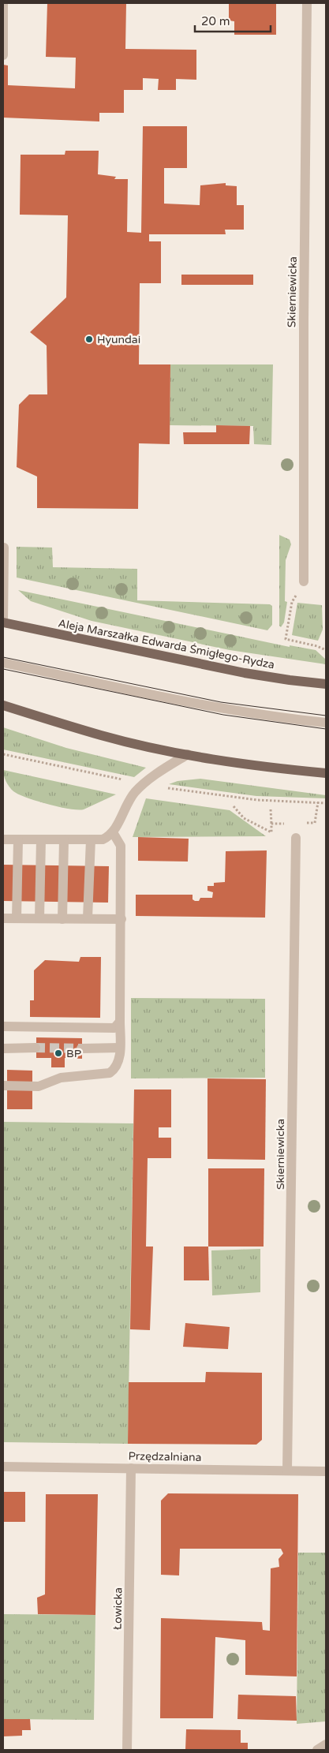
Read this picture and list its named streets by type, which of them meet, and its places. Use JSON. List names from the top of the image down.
{
  "streets": {
    "main road": ["Aleja Marszałka Edwarda Śmigłego-Rydza"],
    "street": ["Skierniewicka", "Przędzalniana", "Łowicka"]
  },
  "crossings": [
    ["Skierniewicka", "Przędzalniana"],
    ["Przędzalniana", "Łowicka"]
  ],
  "places": ["Hyundai", "BP"],
  "scale_bar": "20 m"
}
